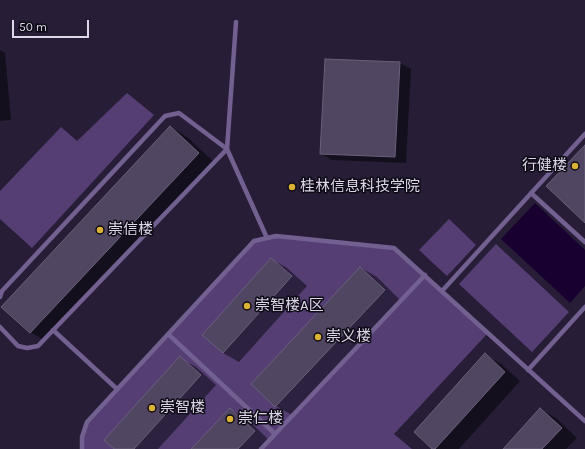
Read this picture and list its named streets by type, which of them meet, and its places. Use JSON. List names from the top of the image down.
{
  "places": [
    "行健楼",
    "桂林信息科技学院",
    "崇信楼",
    "崇智楼A区",
    "崇义楼",
    "崇智楼",
    "崇仁楼"
  ],
  "scale_bar": "50 m"
}
